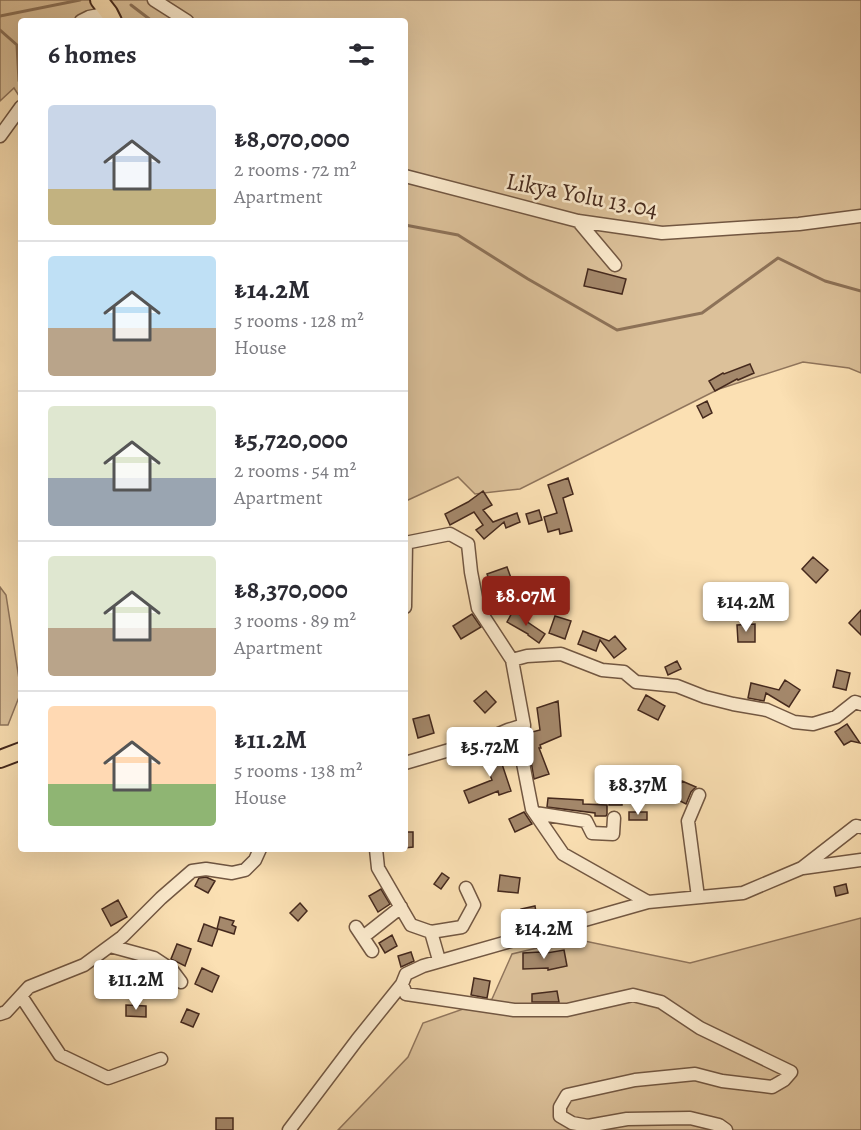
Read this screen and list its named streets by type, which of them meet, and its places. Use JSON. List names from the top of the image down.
{
  "streets": {
    "street": ["Likya Yolu 13.04"]
  },
  "page": {
    "heading": "6 homes",
    "list": [
      {
        "name": "₺8,070,000",
        "note": "2 rooms · 72 m² · Apartment"
      },
      {
        "name": "₺14.2M",
        "note": "5 rooms · 128 m² · House"
      },
      {
        "name": "₺5,720,000",
        "note": "2 rooms · 54 m² · Apartment"
      },
      {
        "name": "₺8,370,000",
        "note": "3 rooms · 89 m² · Apartment"
      },
      {
        "name": "₺11.2M",
        "note": "5 rooms · 138 m² · House"
      }
    ],
    "price": [
      "₺8.07M",
      "₺14.2M",
      "₺5.72M",
      "₺8.37M",
      "₺14.2M",
      "₺11.2M"
    ]
  }
}
